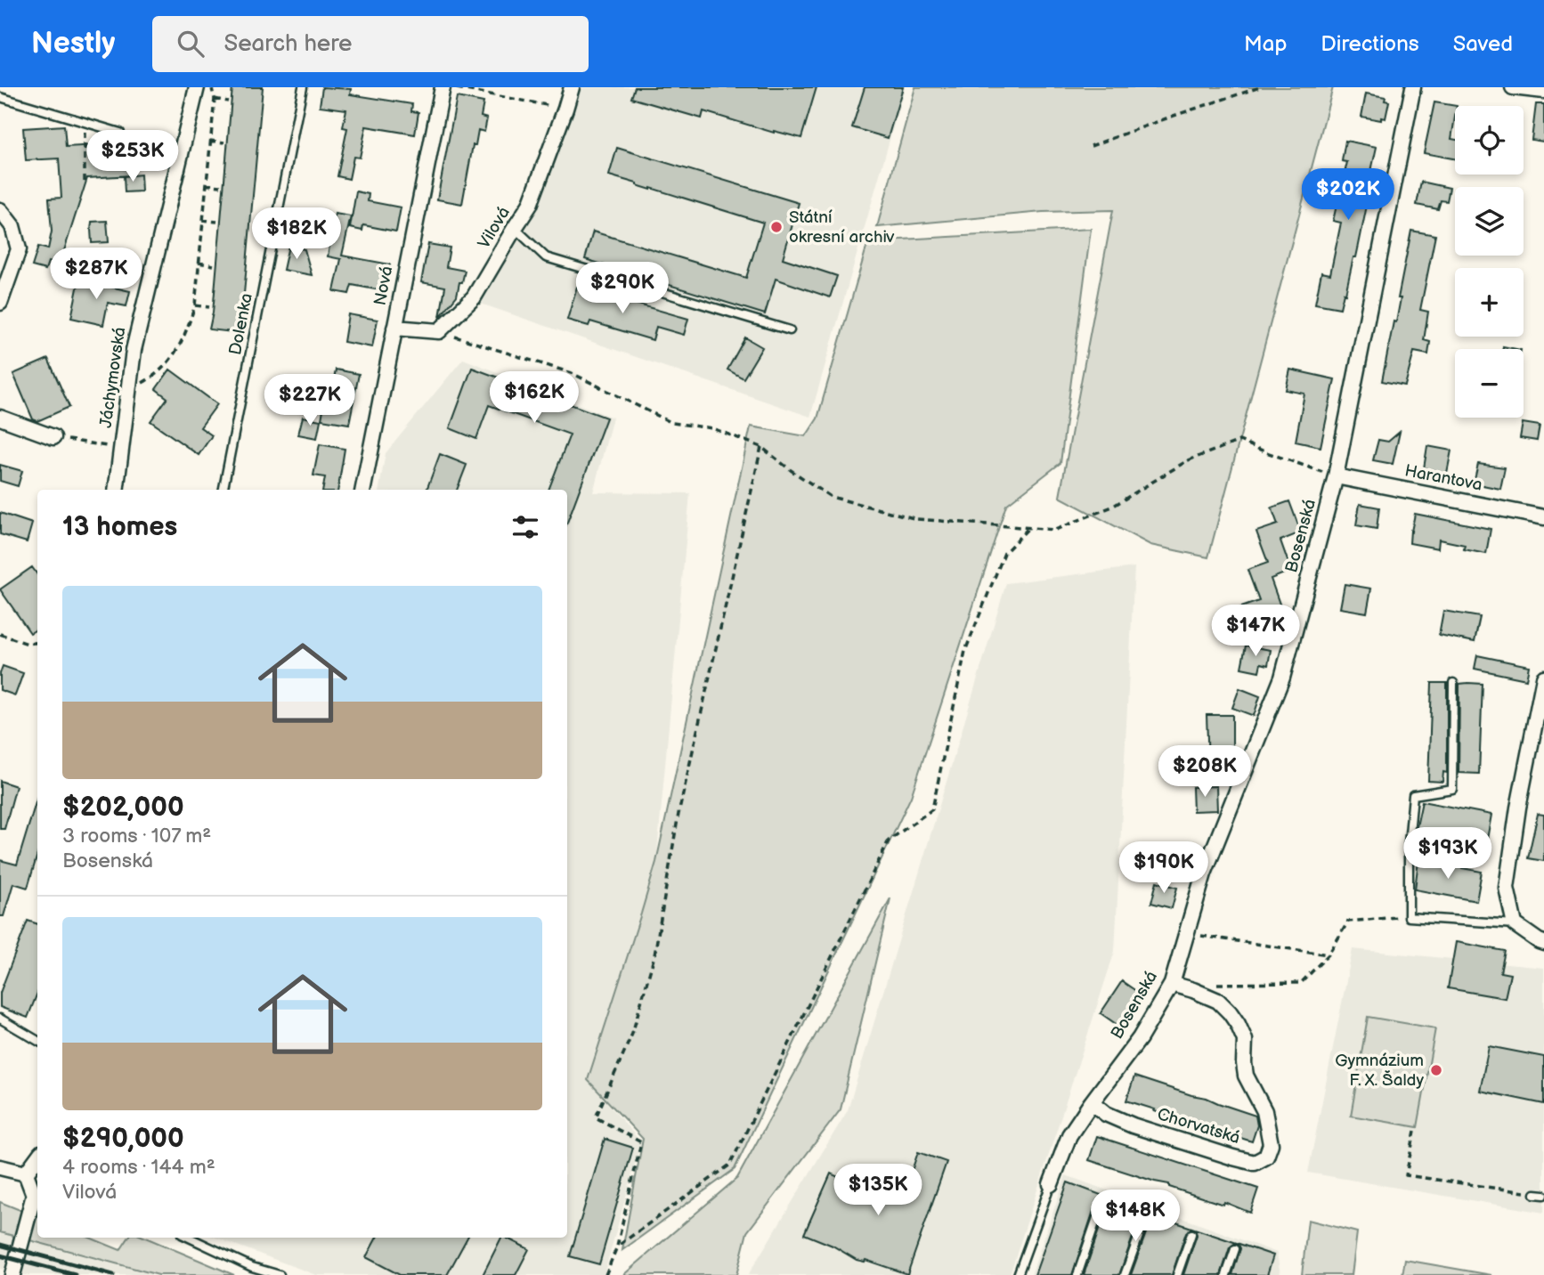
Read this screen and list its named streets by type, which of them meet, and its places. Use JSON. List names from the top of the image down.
{
  "streets": {
    "street": [
      "Vilová",
      "Nová",
      "Jáchymovská",
      "Harantova",
      "Bosenská",
      "Chorvatská"
    ],
    "lane": ["Dolenka"]
  },
  "crossings": [
    ["Harantova", "Bosenská"],
    ["Bosenská", "Chorvatská"]
  ],
  "places": ["Státní okresní archiv", "Gymnázium F. X. Šaldy"],
  "page": {
    "header": "Nestly",
    "search": "Search here",
    "nav": ["Map", "Directions", "Saved"],
    "map_buttons": ["+", "−"],
    "price": [
      "$253K",
      "$202K",
      "$182K",
      "$287K",
      "$290K",
      "$162K",
      "$227K",
      "$147K",
      "$208K",
      "$193K",
      "$190K",
      "$135K",
      "$148K"
    ],
    "heading": "13 homes",
    "list": [
      {
        "name": "$202,000",
        "note": "3 rooms · 107 m² · Bosenská"
      },
      {
        "name": "$290,000",
        "note": "4 rooms · 144 m² · Vilová"
      }
    ]
  }
}
